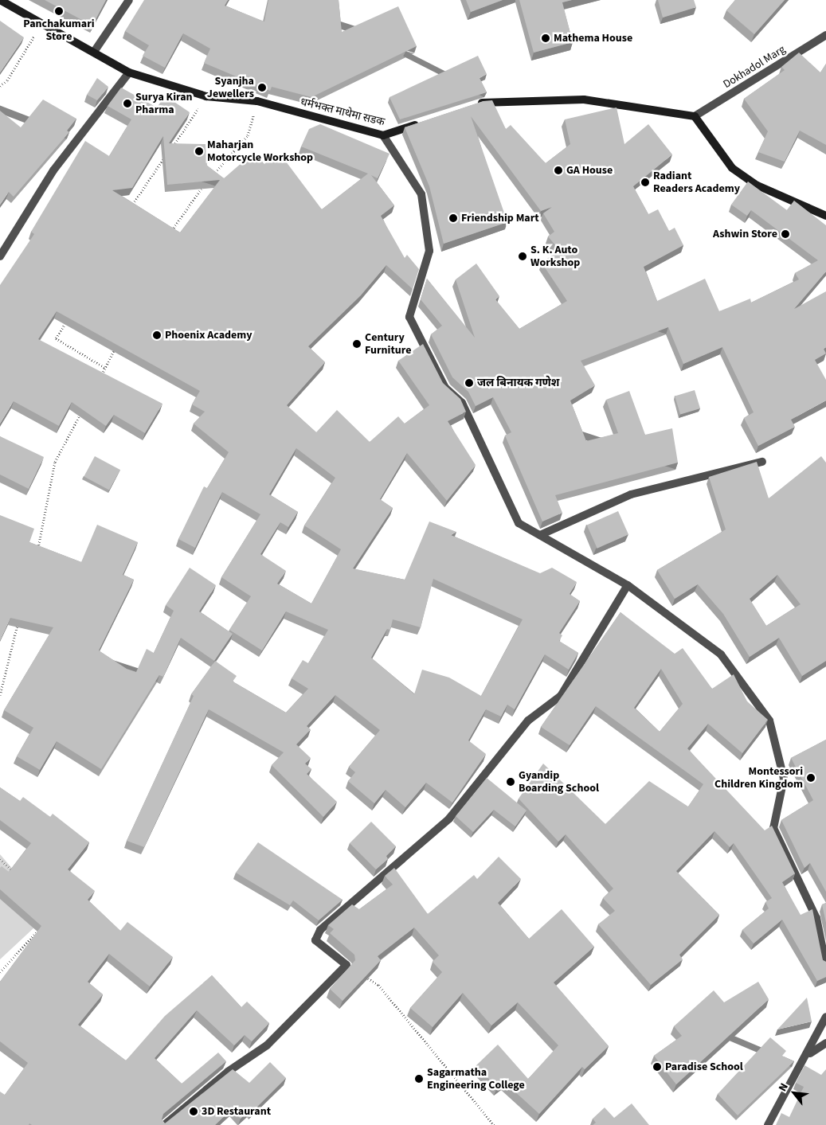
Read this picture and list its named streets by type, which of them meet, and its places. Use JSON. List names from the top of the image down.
{
  "streets": {
    "main road": ["धर्मभक्त माथेमा सडक"],
    "street": ["Dokhadol Marg"]
  },
  "places": [
    "Panchakumari Store",
    "Mathema House",
    "Syanjha Jewellers",
    "Surya Kiran Pharma",
    "Maharjan Motorcycle Workshop",
    "GA House",
    "Radiant Readers Academy",
    "Friendship Mart",
    "Ashwin Store",
    "S. K. Auto Workshop",
    "Phoenix Academy",
    "Century Furniture",
    "जल बिनायक गणेश",
    "Montessori Children Kingdom",
    "Gyandip Boarding School",
    "Paradise School",
    "Sagarmatha Engineering College",
    "3D Restaurant"
  ],
  "north": "top left"
}
